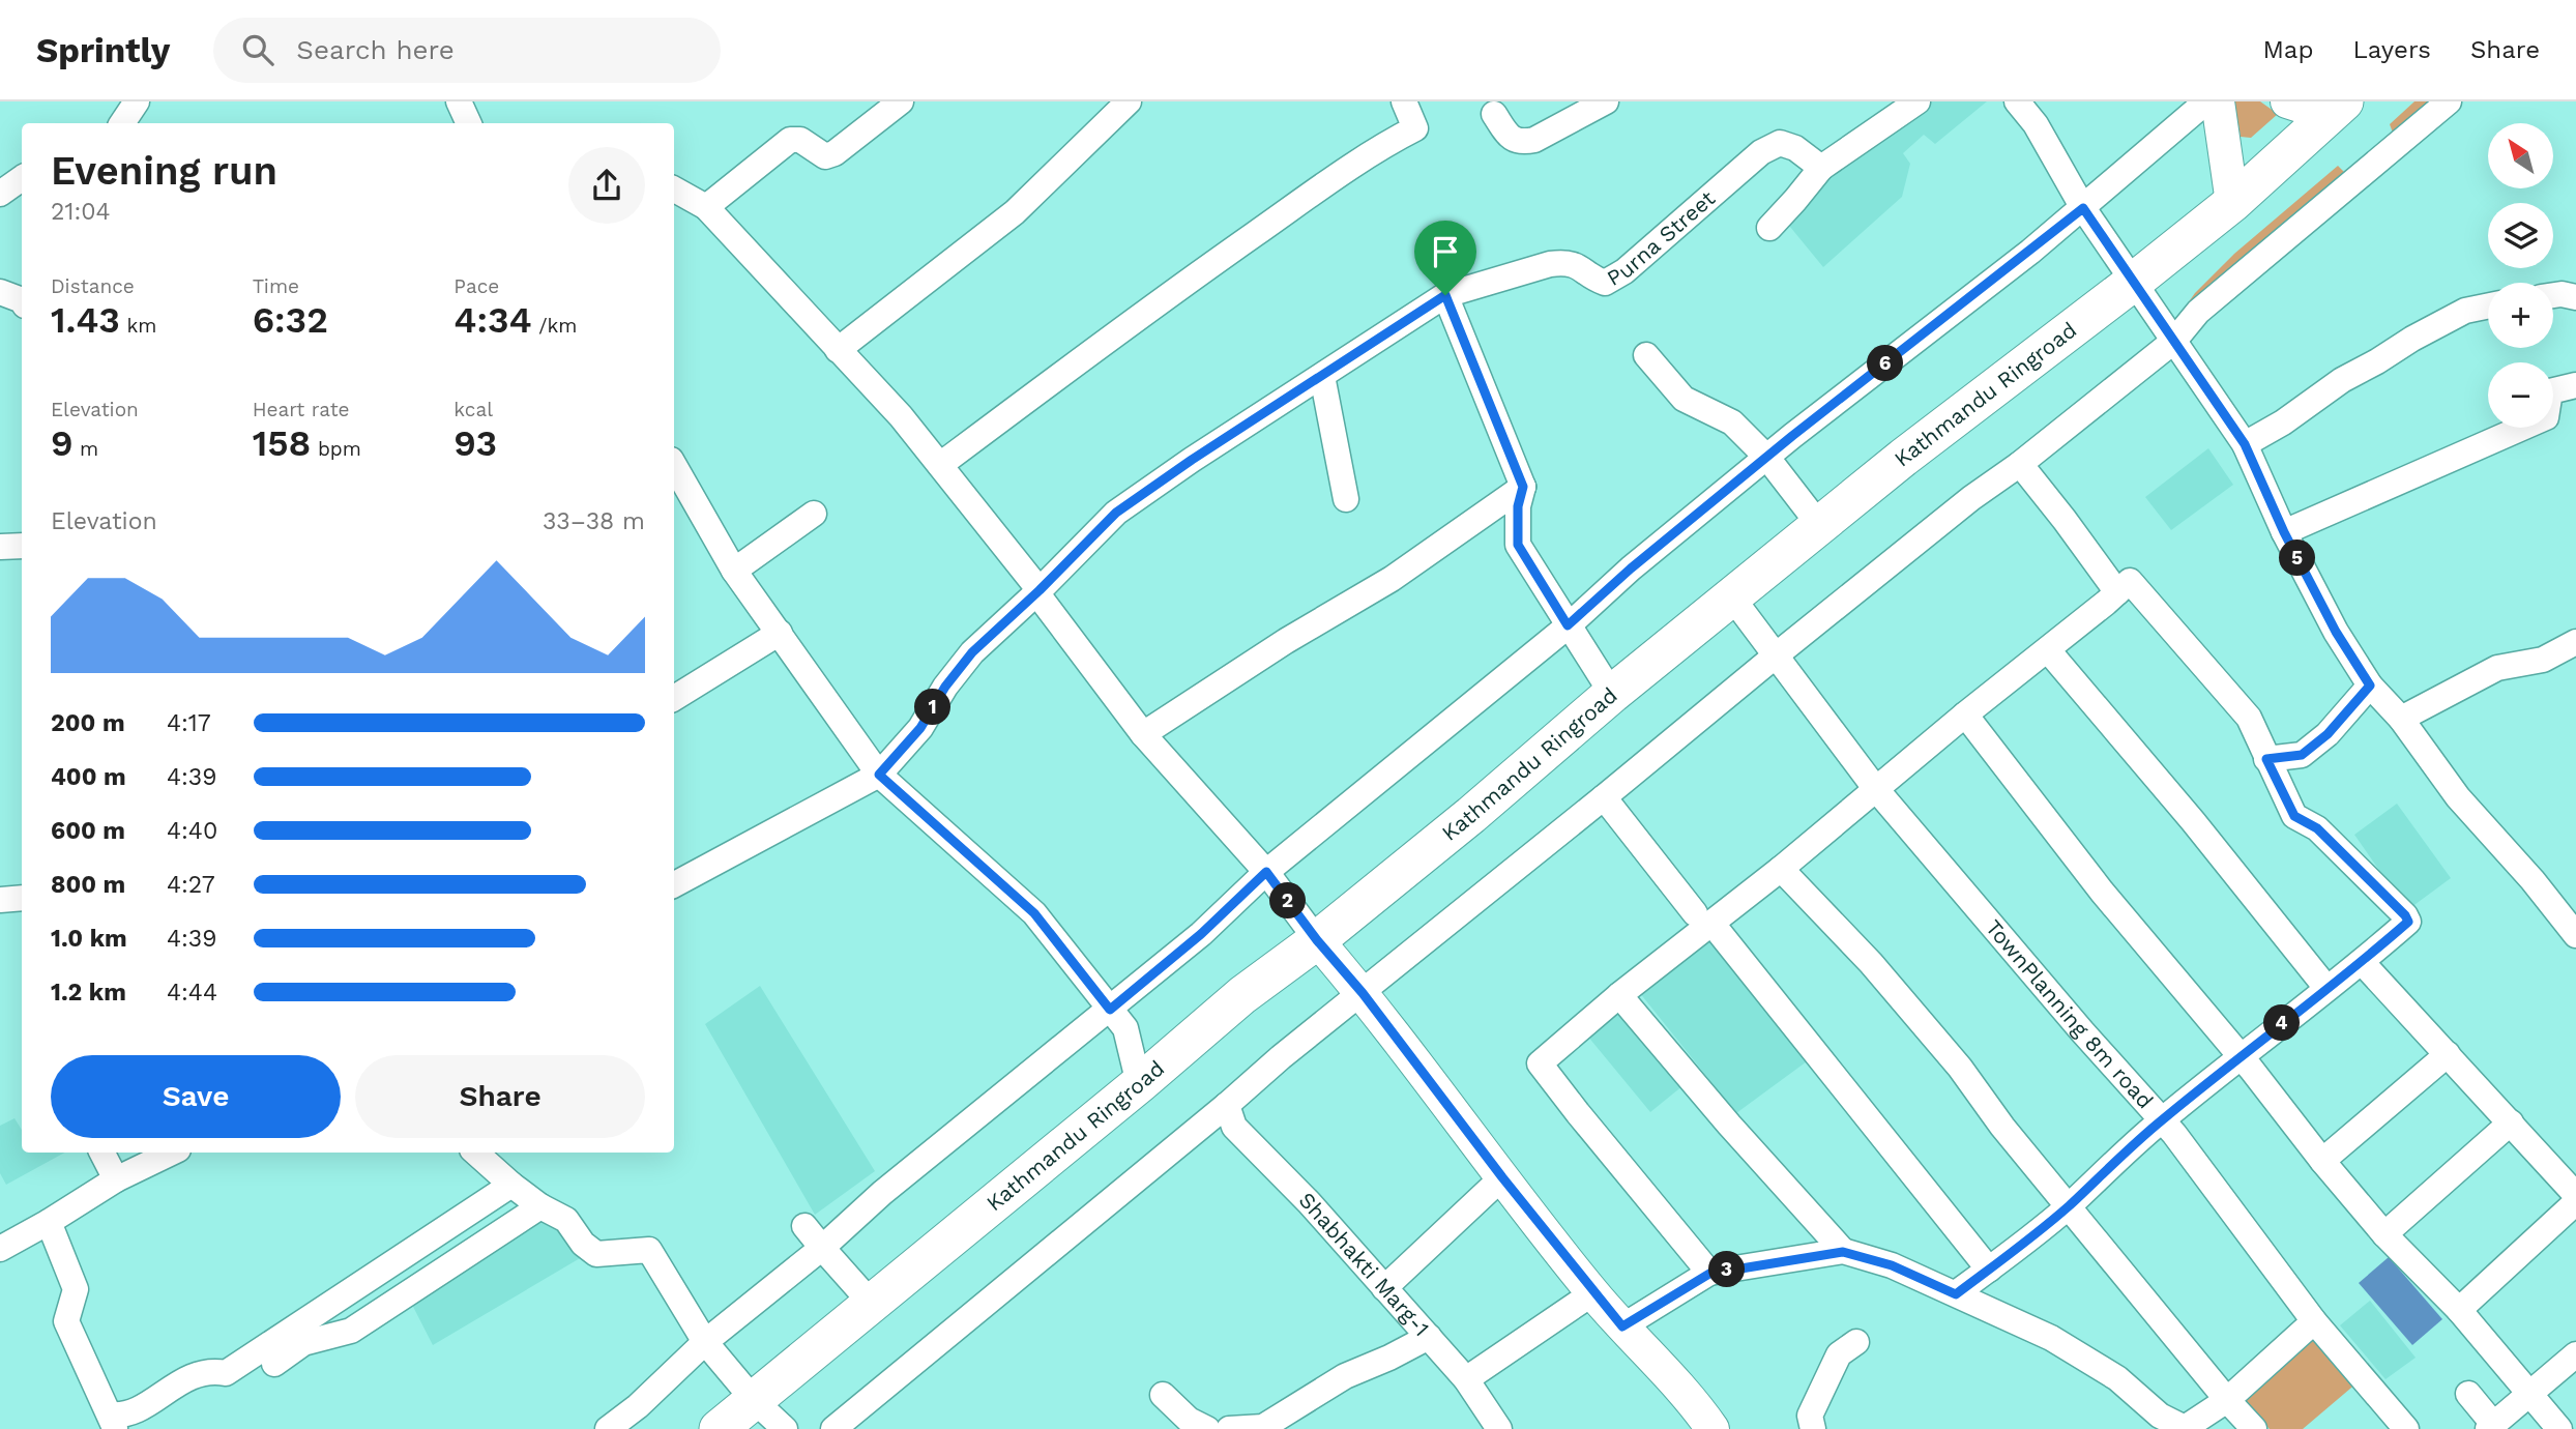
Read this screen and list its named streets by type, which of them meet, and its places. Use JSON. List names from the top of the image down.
{
  "streets": {
    "highway": ["Kathmandu Ringroad"],
    "street": ["Purna Street", "TownPlanning 8m road", "Shabhakti Marg-1"]
  },
  "crossings": [
    ["Kathmandu Ringroad", "TownPlanning 8m road"]
  ],
  "north": "top left",
  "page": {
    "header": "Sprintly",
    "search": "Search here",
    "nav": ["Map", "Layers", "Share"],
    "map_buttons": ["+", "−"],
    "heading": ["Evening run", "21:04"],
    "stats": [
      ["Distance", "1.43 km"],
      ["Time", "6:32"],
      ["Pace", "4:34 /km"],
      ["Elevation", "9 m"],
      ["Heart rate", "158 bpm"],
      ["kcal", "93"]
    ],
    "pins": [
      "6",
      "5",
      "1",
      "2",
      "4",
      "3"
    ],
    "chart": ["Elevation", "33–38 m"],
    "list": [
      {
        "name": "200 m",
        "note": "4:17"
      },
      {
        "name": "400 m",
        "note": "4:39"
      },
      {
        "name": "600 m",
        "note": "4:40"
      },
      {
        "name": "800 m",
        "note": "4:27"
      },
      {
        "name": "1.0 km",
        "note": "4:39"
      },
      {
        "name": "1.2 km",
        "note": "4:44"
      }
    ],
    "buttons": ["Save", "Share"]
  }
}
